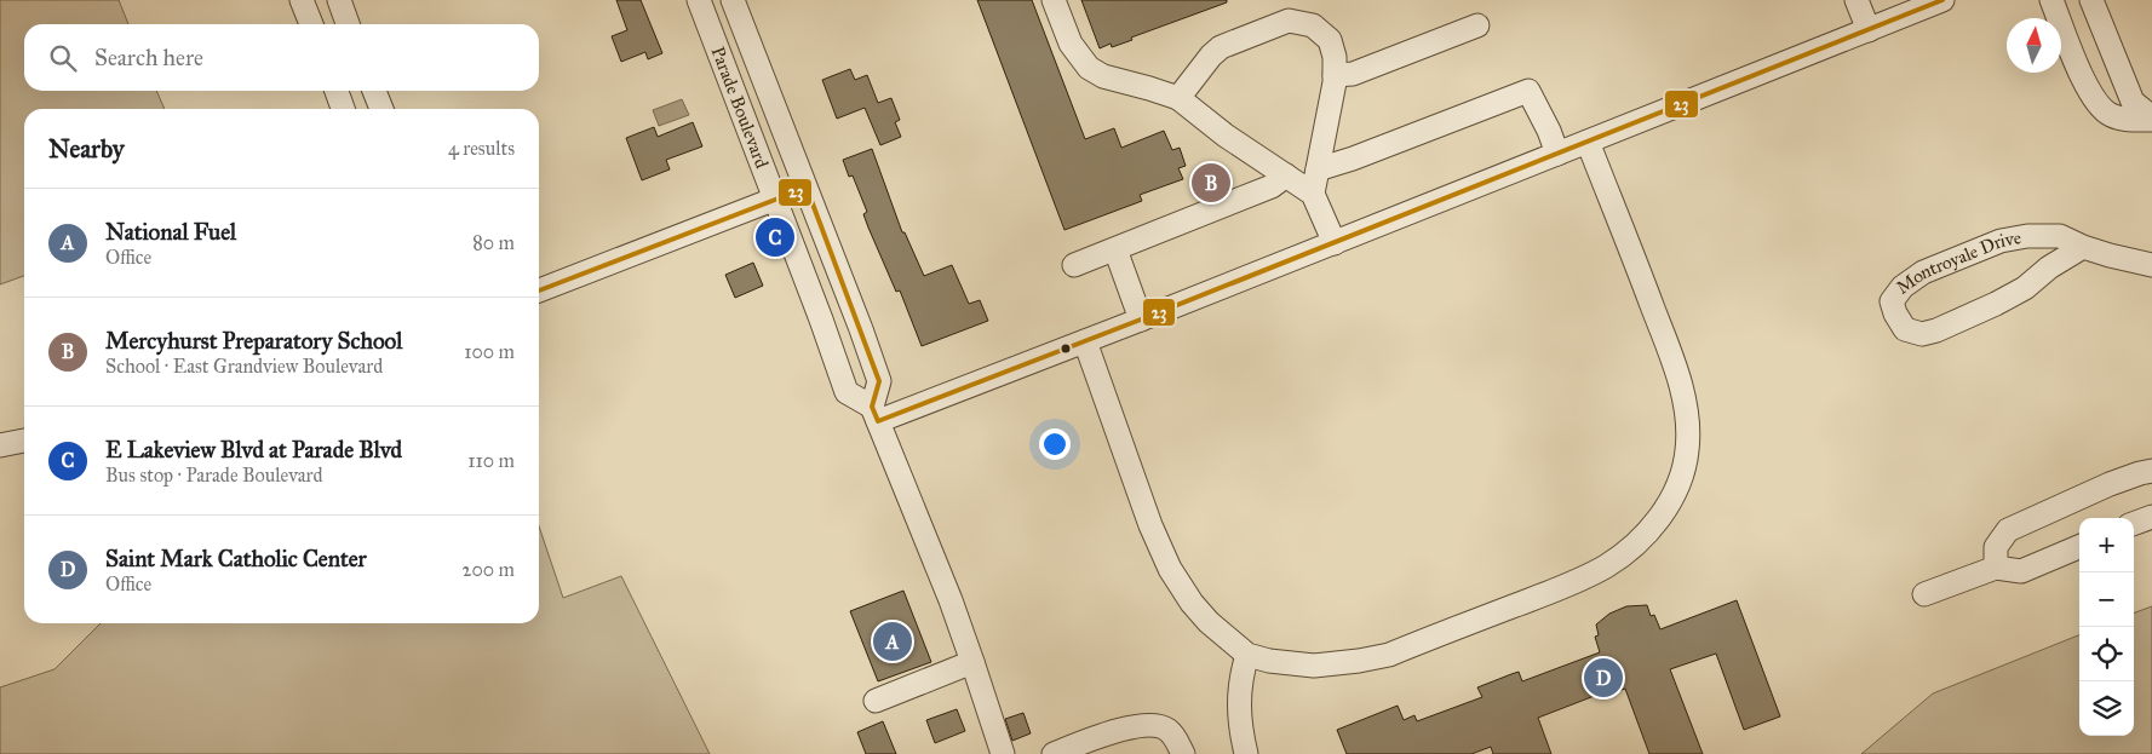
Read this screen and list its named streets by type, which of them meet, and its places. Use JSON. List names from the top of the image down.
{
  "streets": {
    "street": ["Parade Boulevard", "Montroyale Drive"]
  },
  "lines": ["transit line 23"],
  "north": "top",
  "page": {
    "search": "Search here",
    "heading": ["Nearby", "4 results"],
    "pins": [
      "B",
      "C",
      "A",
      "D"
    ],
    "list": [
      {
        "mark": "A",
        "name": "National Fuel",
        "note": "Office",
        "value": "80 m"
      },
      {
        "mark": "B",
        "name": "Mercyhurst Preparatory School",
        "note": "School · East Grandview Boulevard",
        "value": "100 m"
      },
      {
        "mark": "C",
        "name": "E Lakeview Blvd at Parade Blvd",
        "note": "Bus stop · Parade Boulevard",
        "value": "110 m"
      },
      {
        "mark": "D",
        "name": "Saint Mark Catholic Center",
        "note": "Office",
        "value": "200 m"
      }
    ],
    "map_buttons": ["+", "−"]
  }
}
